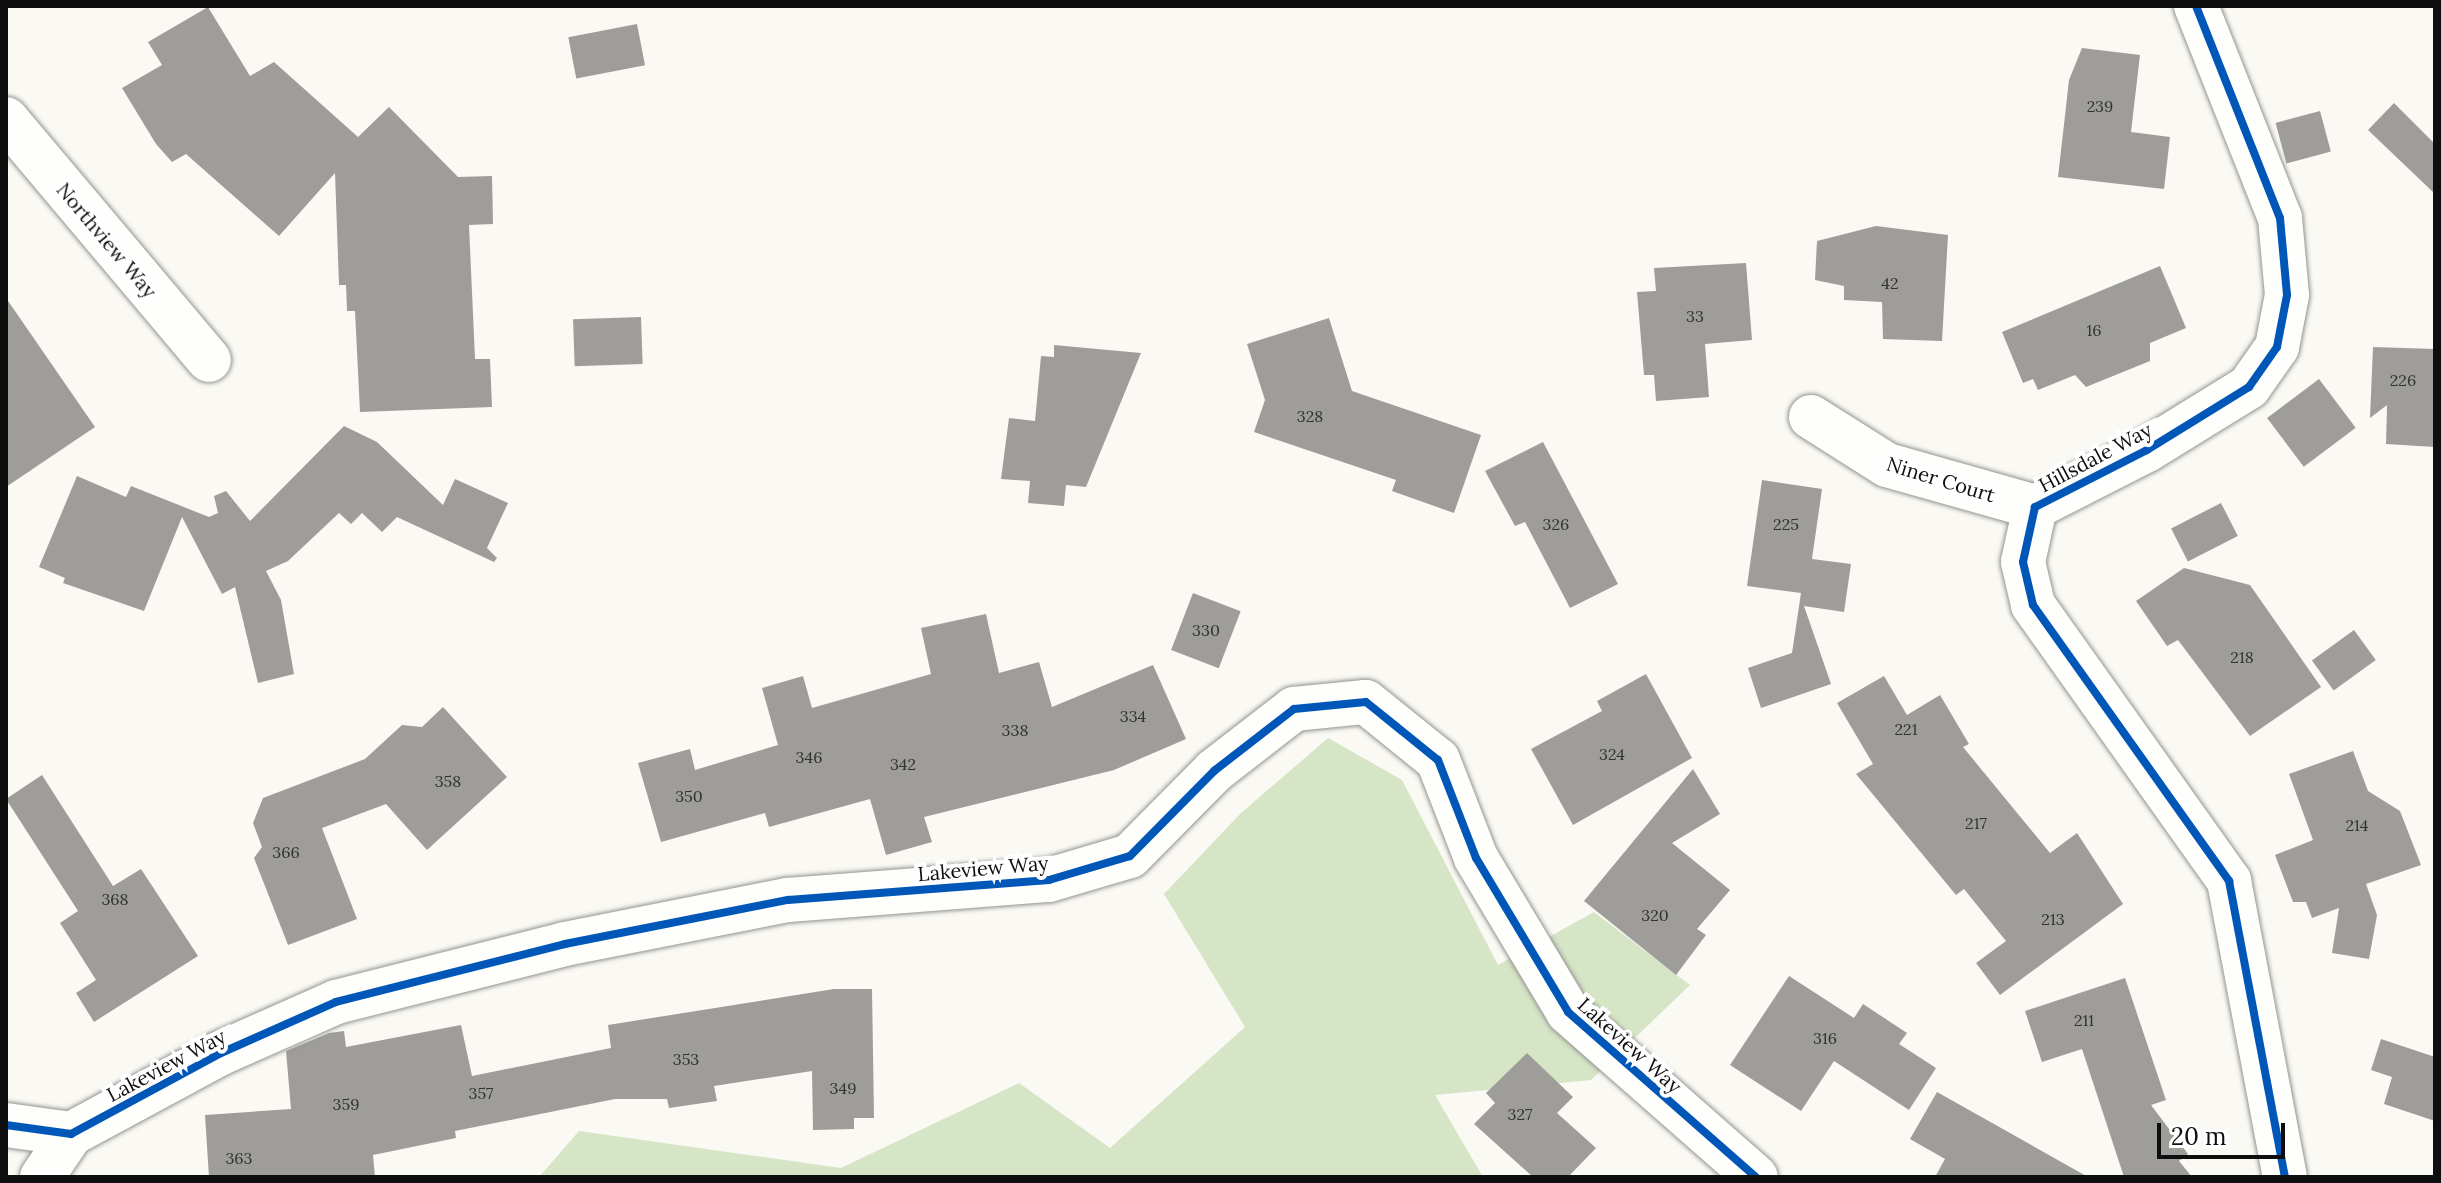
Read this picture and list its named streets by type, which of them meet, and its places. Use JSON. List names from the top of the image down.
{
  "streets": {
    "street": [
      "Northview Way",
      "Hillsdale Way",
      "Niner Court",
      "Lakeview Way"
    ]
  },
  "crossings": [
    ["Hillsdale Way", "Niner Court"]
  ],
  "house_numbers": [
    "239",
    "42",
    "33",
    "16",
    "226",
    "328",
    "326",
    "225",
    "330",
    "218",
    "334",
    "221",
    "338",
    "324",
    "346",
    "342",
    "358",
    "350",
    "217",
    "214",
    "366",
    "368",
    "320",
    "213",
    "211",
    "316",
    "353",
    "349",
    "357",
    "359",
    "327",
    "363"
  ],
  "scale_bar": "20 m"
}
